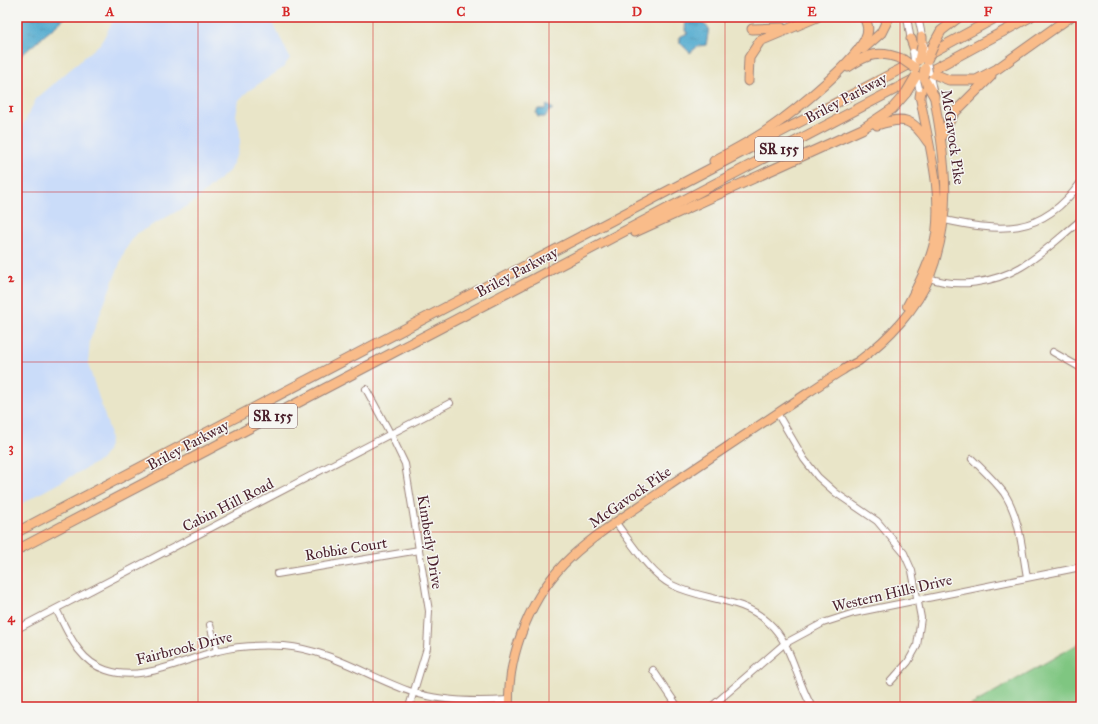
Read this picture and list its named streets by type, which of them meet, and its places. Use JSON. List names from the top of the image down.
{
  "streets": {
    "highway": ["Briley Parkway", "SR 155"],
    "main road": ["McGavock Pike"],
    "street": [
      "Cabin Hill Road",
      "Kimberly Drive",
      "Robbie Court",
      "Western Hills Drive",
      "Fairbrook Drive"
    ]
  },
  "crossings": [
    ["McGavock Pike", "Fairbrook Drive"],
    ["Cabin Hill Road", "Kimberly Drive"],
    ["Cabin Hill Road", "Fairbrook Drive"],
    ["Kimberly Drive", "Robbie Court"],
    ["Kimberly Drive", "Fairbrook Drive"]
  ],
  "grid": {
    "columns": [
      "A",
      "B",
      "C",
      "D",
      "E",
      "F"
    ],
    "rows": [
      "1",
      "2",
      "3",
      "4"
    ]
  }
}
